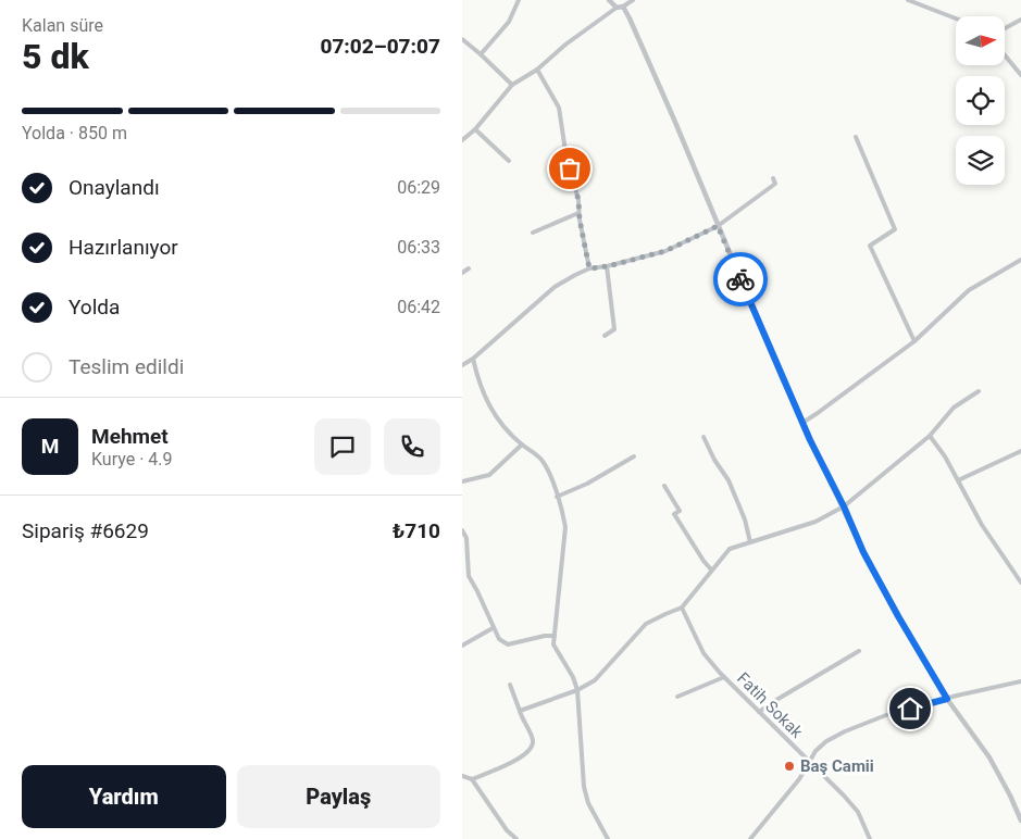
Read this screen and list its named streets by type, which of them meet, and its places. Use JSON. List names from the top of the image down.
{
  "streets": {
    "street": ["Fatih Sokak"]
  },
  "places": ["Baş Camii"],
  "north": "right",
  "page": {
    "heading": ["5 dk", "Kalan süre", "07:02–07:07"],
    "panel": [
      "Mehmet",
      "Kurye · 4.9",
      "Sipariş #6629",
      "₺710"
    ],
    "bar": "Yolda · 850 m",
    "list": [
      ["Onaylandı", "06:29"],
      ["Hazırlanıyor", "06:33"],
      ["Yolda", "06:42"],
      "Teslim edildi"
    ],
    "round": "M",
    "buttons": ["Yardım", "Paylaş"]
  }
}
